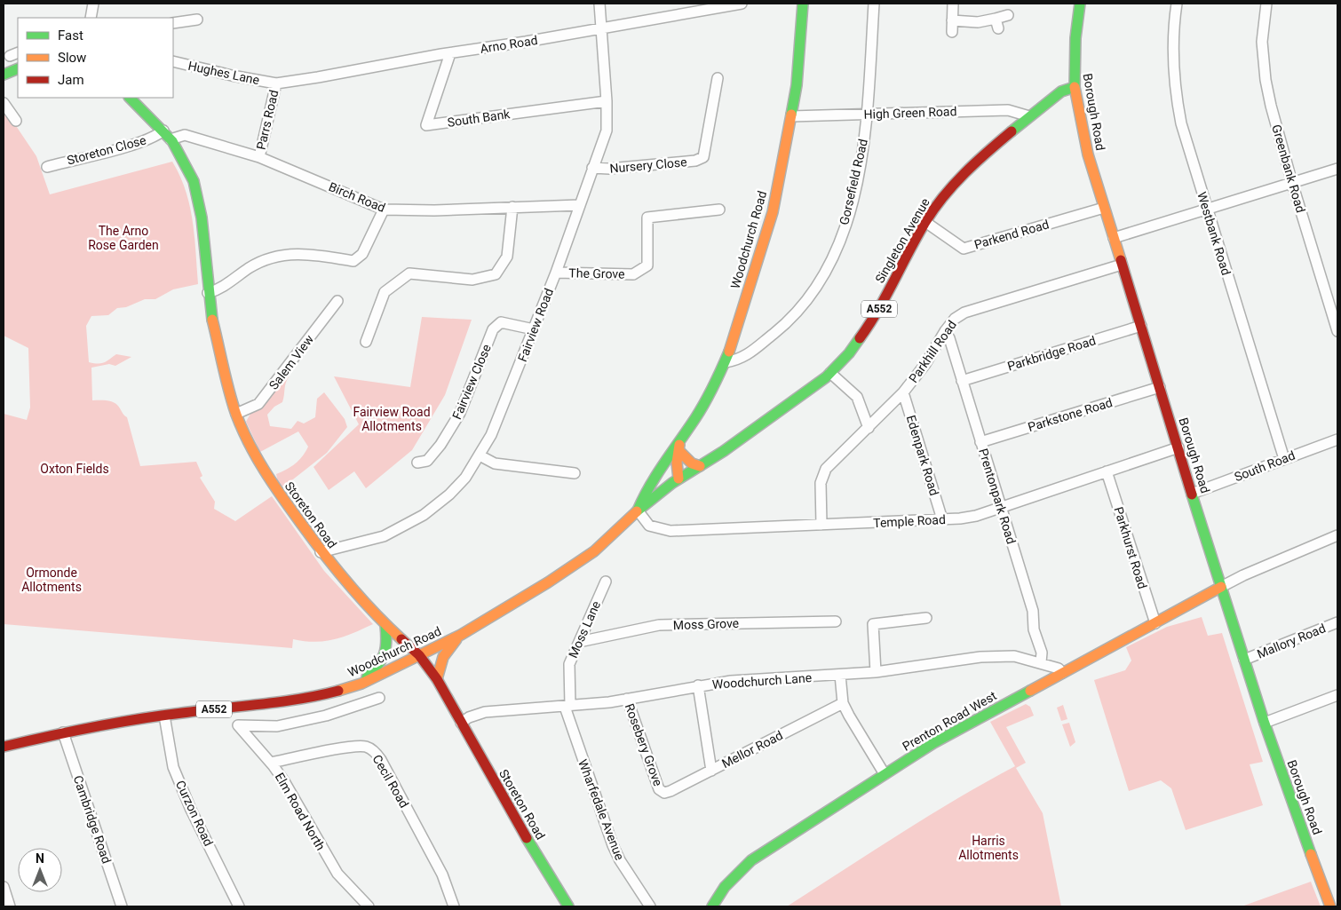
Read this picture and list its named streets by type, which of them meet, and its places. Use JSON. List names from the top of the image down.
{
  "streets": {
    "main road": [
      "Borough Road",
      "Woodchurch Road",
      "Singleton Avenue",
      "A552",
      "Storeton Road",
      "Prenton Road West"
    ],
    "street": [
      "Arno Road",
      "Hughes Lane",
      "High Green Road",
      "South Bank",
      "Parrs Road",
      "Storeton Close",
      "Nursery Close",
      "Greenbank Road",
      "Gorsefield Road",
      "Birch Road",
      "Westbank Road",
      "Parkend Road",
      "The Grove",
      "Fairview Road",
      "Parkhill Road",
      "Parkbridge Road",
      "Salem View",
      "Fairview Close",
      "Parkstone Road",
      "Edenpark Road",
      "South Road",
      "Prentonpark Road",
      "Temple Road",
      "Parkhurst Road",
      "Moss Grove",
      "Moss Lane",
      "Mallory Road",
      "Woodchurch Lane",
      "Rosebery Grove",
      "Mellor Road",
      "Cecil Road",
      "Wharfedale Avenue",
      "Elm Road North",
      "Curzon Road",
      "Cambridge Road"
    ]
  },
  "crossings": [
    ["Arno Road", "Hughes Lane"],
    ["Arno Road", "South Bank"],
    ["Arno Road", "Parrs Road"],
    ["Arno Road", "Fairview Road"],
    ["Hughes Lane", "Parrs Road"],
    ["Borough Road", "Parkend Road"],
    ["Borough Road", "Singleton Avenue"],
    ["Borough Road", "Parkhill Road"],
    ["Borough Road", "Parkbridge Road"],
    ["Borough Road", "Parkstone Road"],
    ["Borough Road", "South Road"],
    ["Borough Road", "Temple Road"],
    ["Borough Road", "Mallory Road"],
    ["Borough Road", "Prenton Road West"],
    ["High Green Road", "Gorsefield Road"],
    ["High Green Road", "Woodchurch Road"],
    ["High Green Road", "Singleton Avenue"],
    ["South Bank", "Fairview Road"],
    ["Parrs Road", "Birch Road"],
    ["Storeton Close", "Storeton Road"],
    ["Nursery Close", "Fairview Road"],
    ["Gorsefield Road", "Woodchurch Road"],
    ["Birch Road", "Fairview Road"],
    ["Birch Road", "Storeton Road"],
    ["Westbank Road", "South Road"],
    ["Parkend Road", "Singleton Avenue"],
    ["Woodchurch Road", "Singleton Avenue"],
    ["Woodchurch Road", "Storeton Road"],
    ["Woodchurch Road", "Temple Road"],
    ["Woodchurch Road", "Curzon Road"],
    ["Woodchurch Road", "Cambridge Road"],
    ["The Grove", "Fairview Road"],
    ["Fairview Road", "Fairview Close"],
    ["Fairview Road", "Storeton Road"],
    ["Parkhill Road", "Edenpark Road"],
    ["Parkhill Road", "Prentonpark Road"],
    ["Parkhill Road", "Temple Road"],
    ["Parkbridge Road", "Prentonpark Road"],
    ["Salem View", "Storeton Road"],
    ["Parkstone Road", "Prentonpark Road"],
    ["Edenpark Road", "Temple Road"],
    ["Prentonpark Road", "Temple Road"],
    ["Prentonpark Road", "Woodchurch Lane"],
    ["Storeton Road", "Woodchurch Lane"],
    ["Temple Road", "Parkhurst Road"],
    ["Parkhurst Road", "Prenton Road West"],
    ["Moss Grove", "Moss Lane"],
    ["Moss Lane", "Woodchurch Lane"],
    ["Moss Lane", "Wharfedale Avenue"],
    ["Woodchurch Lane", "Prenton Road West"],
    ["Woodchurch Lane", "Rosebery Grove"],
    ["Woodchurch Lane", "Wharfedale Avenue"],
    ["Rosebery Grove", "Mellor Road"],
    ["Cecil Road", "Elm Road North"]
  ],
  "parks": [
    "The Arno Rose Garden",
    "Fairview Road Allotments",
    "Oxton Fields",
    "Ormonde Allotments",
    "Harris Allotments"
  ],
  "legend": ["Fast", "Slow", "Jam"],
  "north": "top"
}
